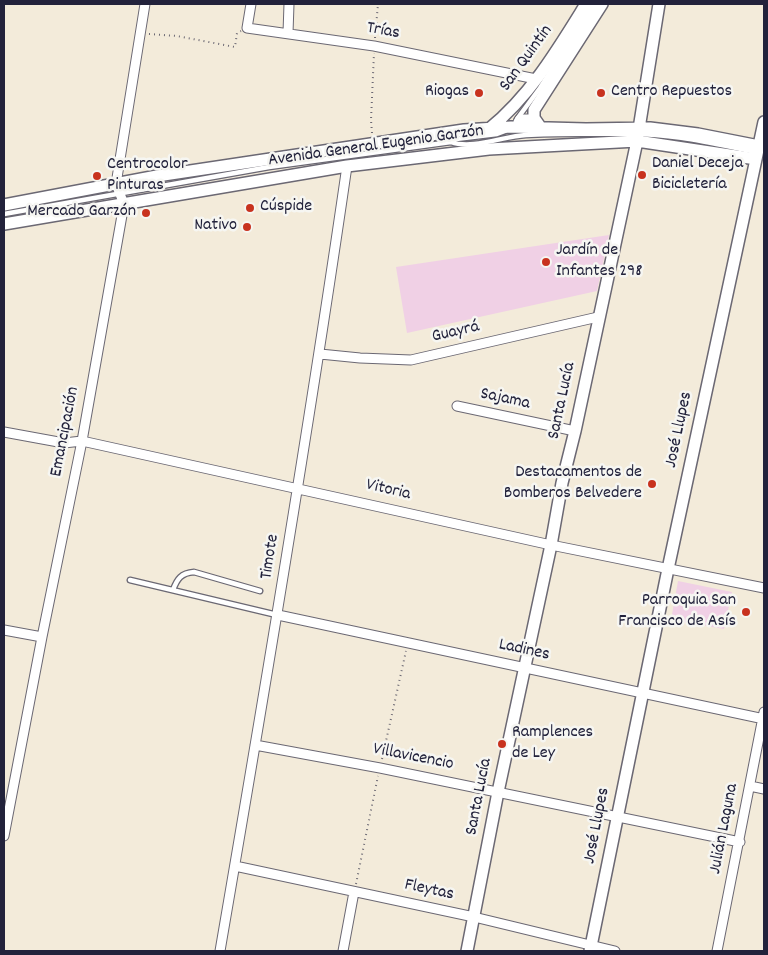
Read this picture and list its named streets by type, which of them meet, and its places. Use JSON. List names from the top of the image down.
{
  "streets": {
    "street": [
      "Trías",
      "San Quintín",
      "Avenida General Eugenio Garzón",
      "Guayrá",
      "Sajama",
      "Santa Lucía",
      "José Llupes",
      "Emancipación",
      "Vitoria",
      "Timote",
      "Ladines",
      "Villavicencio",
      "Julián Laguna",
      "Fleytas"
    ]
  },
  "crossings": [
    ["Trías", "San Quintín"],
    ["San Quintín", "Avenida General Eugenio Garzón"],
    ["Avenida General Eugenio Garzón", "Santa Lucía"],
    ["Avenida General Eugenio Garzón", "José Llupes"],
    ["Avenida General Eugenio Garzón", "Emancipación"],
    ["Avenida General Eugenio Garzón", "Timote"],
    ["Guayrá", "Santa Lucía"],
    ["Guayrá", "Timote"],
    ["Sajama", "Santa Lucía"],
    ["Santa Lucía", "Vitoria"],
    ["Santa Lucía", "Ladines"],
    ["Santa Lucía", "Villavicencio"],
    ["Santa Lucía", "Fleytas"],
    ["José Llupes", "Vitoria"],
    ["José Llupes", "Ladines"],
    ["José Llupes", "Villavicencio"],
    ["José Llupes", "Fleytas"],
    ["Emancipación", "Vitoria"],
    ["Vitoria", "Timote"],
    ["Timote", "Ladines"],
    ["Timote", "Villavicencio"],
    ["Timote", "Fleytas"],
    ["Ladines", "Julián Laguna"],
    ["Villavicencio", "Julián Laguna"]
  ],
  "places": [
    "Riogas",
    "Centro Repuestos",
    "Daniel Deceja Bicicletería",
    "Centrocolor Pinturas",
    "Cúspide",
    "Mercado Garzón",
    "Nativo",
    "Jardín de Infantes 298",
    "Destacamentos de Bomberos Belvedere",
    "Parroquia San Francisco de Asís",
    "Ramplences de Ley"
  ]
}
